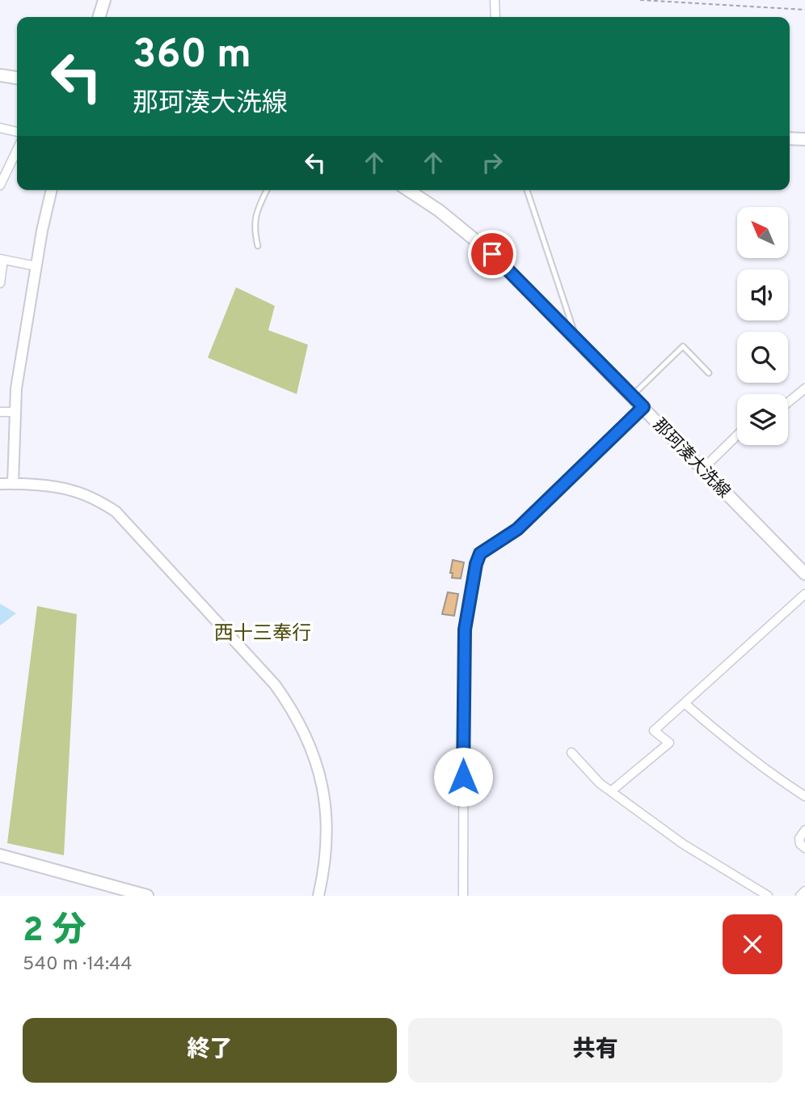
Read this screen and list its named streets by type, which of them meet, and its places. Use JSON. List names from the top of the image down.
{
  "streets": {
    "main road": ["那珂湊大洗線"]
  },
  "districts": ["西十三奉行"],
  "north": "top left",
  "page": {
    "turn": ["360 m", "那珂湊大洗線"],
    "heading": ["2 分", "540 m · 14:44"],
    "buttons": ["終了", "共有"]
  }
}
